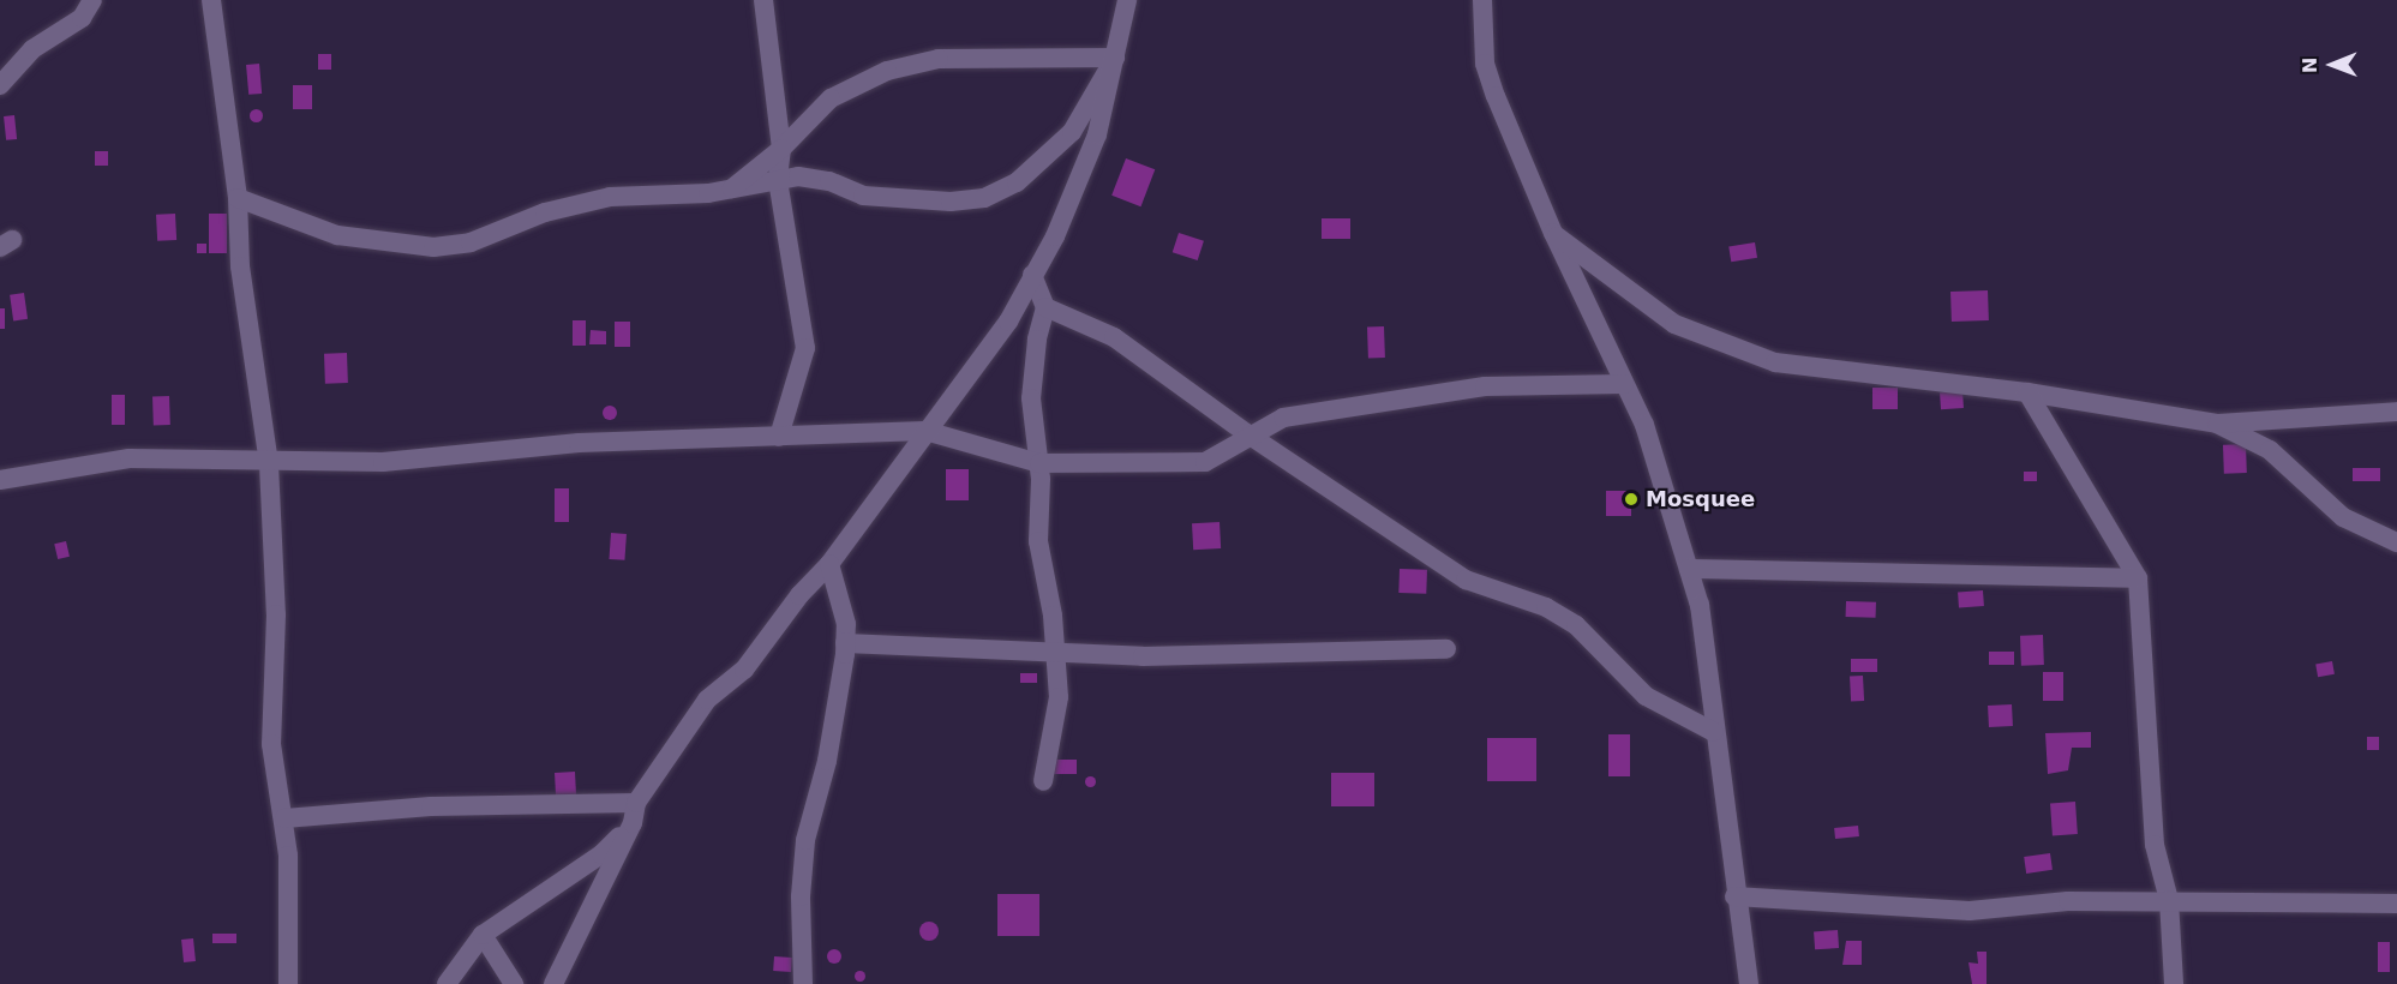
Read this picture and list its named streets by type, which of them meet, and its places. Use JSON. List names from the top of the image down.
{
  "places": ["Mosquee"],
  "north": "left"
}
